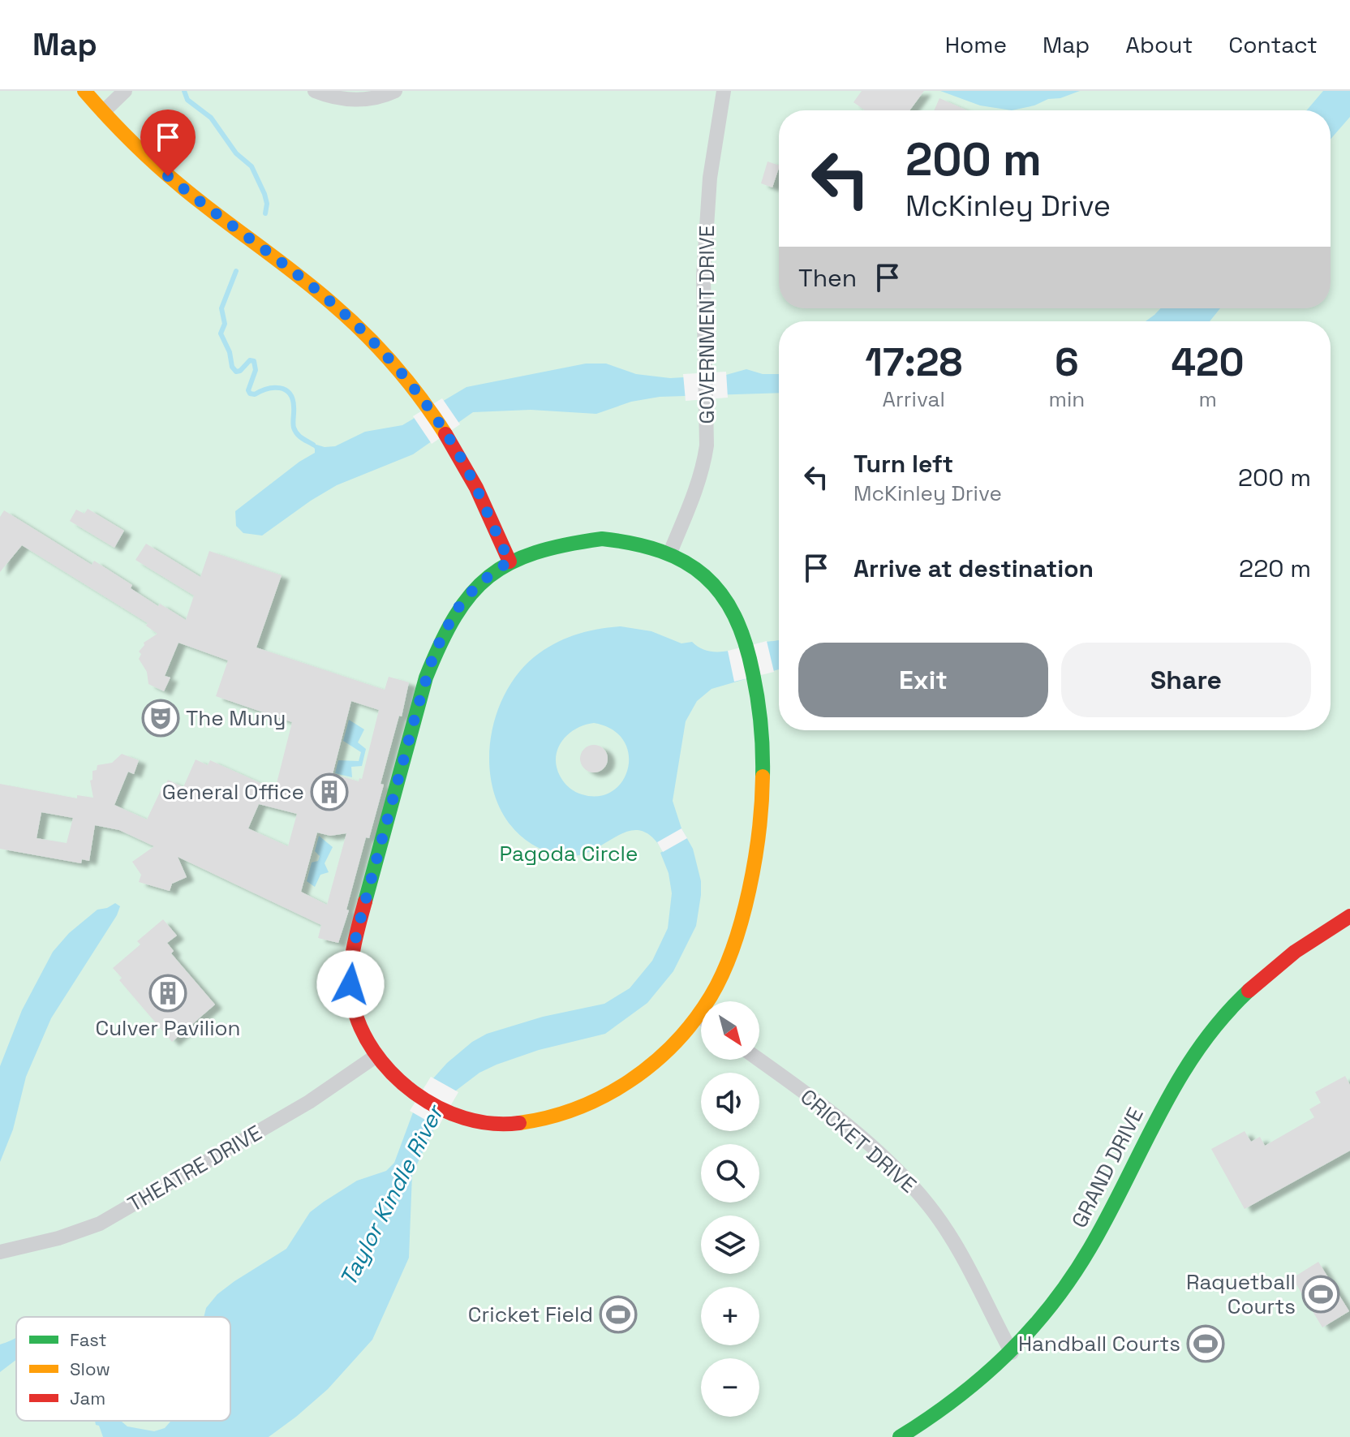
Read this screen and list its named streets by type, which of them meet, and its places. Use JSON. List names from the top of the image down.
{
  "streets": {
    "street": [
      "GOVERNMENT DRIVE",
      "CRICKET DRIVE",
      "GRAND DRIVE",
      "THEATRE DRIVE"
    ]
  },
  "crossings": [
    ["CRICKET DRIVE", "GRAND DRIVE"]
  ],
  "water": ["Taylor Kindle River"],
  "parks": ["Pagoda Circle"],
  "places": {
    "theatre": ["The Muny"],
    "building": ["General Office", "Culver Pavilion"],
    "sports": ["Raquetball Courts", "Cricket Field", "Handball Courts"]
  },
  "legend": ["Fast", "Slow", "Jam"],
  "north": "bottom right",
  "page": {
    "header": "Map",
    "nav": [
      "Home",
      "Map",
      "About",
      "Contact"
    ],
    "turn": ["200 m", "McKinley Drive"],
    "then": "Then",
    "eta": [
      "17:28",
      "Arrival",
      "6",
      "min",
      "420",
      "m"
    ],
    "list": [
      {
        "name": "Turn left",
        "note": "McKinley Drive",
        "value": "200 m"
      },
      {
        "name": "Arrive at destination",
        "value": "220 m"
      }
    ],
    "buttons": ["Exit", "Share"],
    "map_buttons": ["+", "−"]
  }
}
